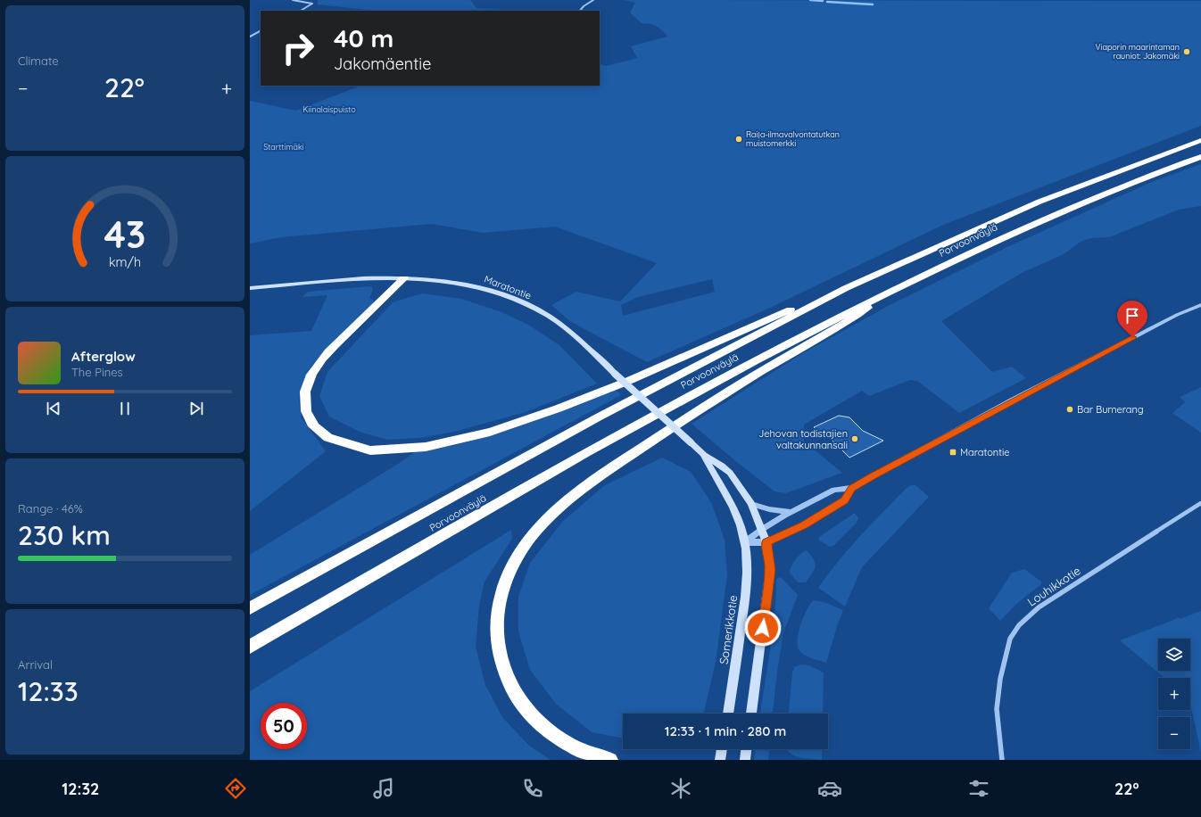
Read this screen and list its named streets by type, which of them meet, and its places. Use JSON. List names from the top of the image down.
{
  "streets": {
    "highway": ["Porvoonväylä"],
    "main road": ["Maratontie", "Somerikkotie"],
    "street": ["Louhikkotie"]
  },
  "crossings": [
    ["Maratontie", "Somerikkotie"]
  ],
  "parks": ["Kiinalaispuisto", "Starttimäki"],
  "places": {
    "other": [
      "Viaporin maarintaman rauniot: Jakomäki",
      "Raija-ilmavalvontatutkan muistomerkki",
      "Bar Bumerang",
      "Jehovan todistajien valtakunnansali"
    ],
    "transit": ["Maratontie"]
  },
  "page": {
    "tile": [
      "Climate",
      ["Range · 46%", "230 km"],
      ["Arrival", "12:33"]
    ],
    "turn": ["40 m", "Jakomäentie"],
    "heat": ["−", "22°", "+"],
    "song": ["Afterglow", "The Pines"],
    "map_buttons": ["+", "−"],
    "limit": "50",
    "trip": "12:33 · 1 min · 280 m",
    "tabs": ["12:32", "22°"],
    "gauge": ["43", "km/h"]
  }
}
